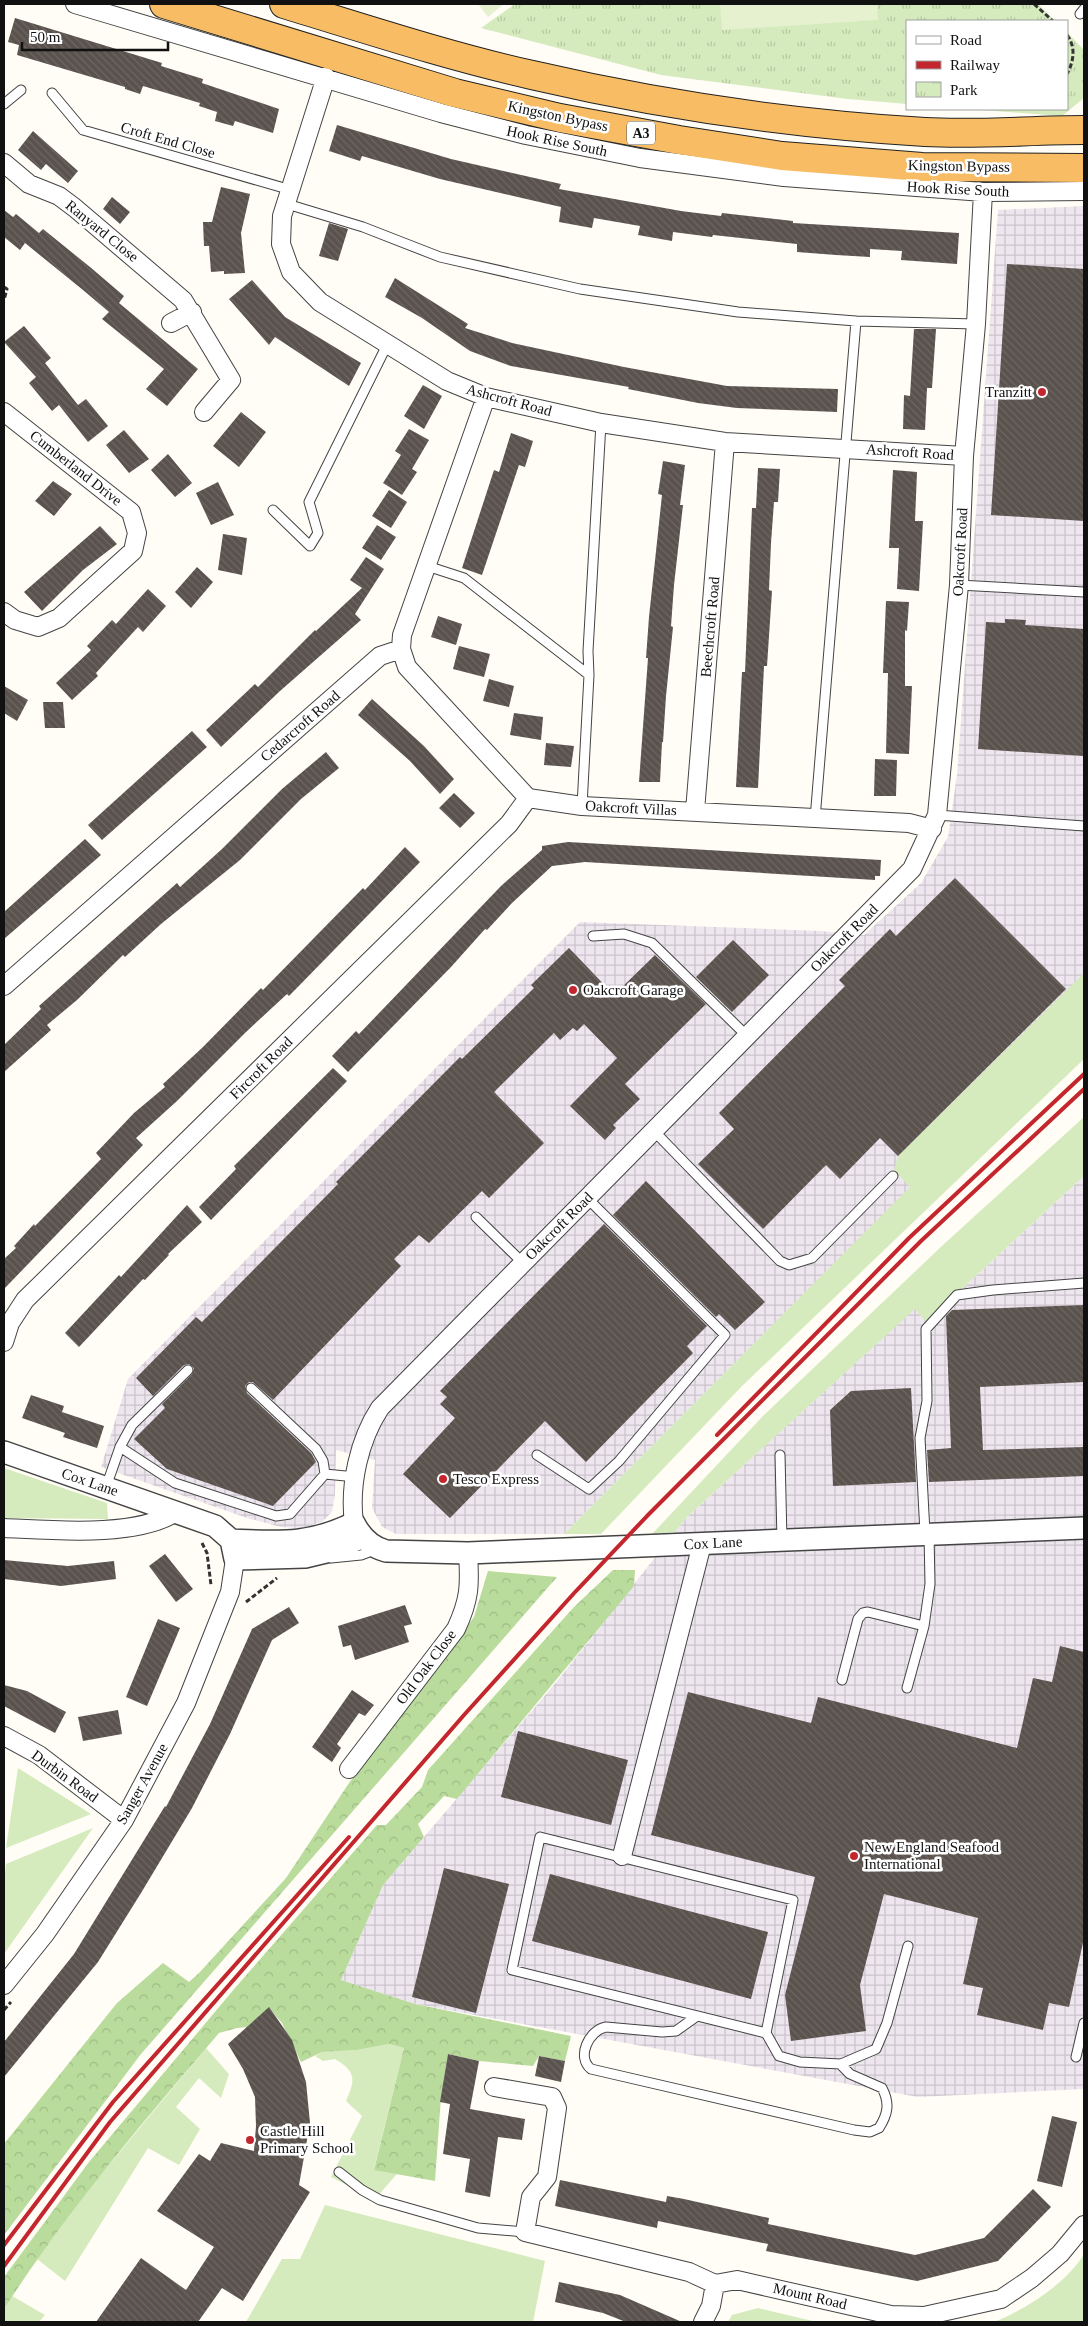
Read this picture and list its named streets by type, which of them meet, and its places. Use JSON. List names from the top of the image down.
{
  "streets": {
    "highway": ["Kingston Bypass", "A3"],
    "street": [
      "Hook Rise South",
      "Ranyard Close",
      "Ashcroft Road",
      "Cumberland Drive",
      "Oakcroft Road",
      "Beechcroft Road",
      "Cedarcroft Road",
      "Oakcroft Villas",
      "Fircroft Road",
      "Cox Lane",
      "Old Oak Close",
      "Durbin Road",
      "Sanger Avenue",
      "Mount Road"
    ],
    "lane": ["Croft End Close"]
  },
  "crossings": [
    ["Croft End Close", "Ashcroft Road"],
    ["Croft End Close", "Oakcroft Road"],
    ["Hook Rise South", "Ashcroft Road"],
    ["Hook Rise South", "Oakcroft Road"],
    ["Ashcroft Road", "Oakcroft Road"],
    ["Ashcroft Road", "Beechcroft Road"],
    ["Oakcroft Road", "Oakcroft Villas"],
    ["Oakcroft Road", "Cox Lane"],
    ["Beechcroft Road", "Oakcroft Villas"],
    ["Oakcroft Villas", "Fircroft Road"],
    ["Cox Lane", "Old Oak Close"],
    ["Cox Lane", "Sanger Avenue"],
    ["Durbin Road", "Sanger Avenue"]
  ],
  "places": [
    "Tranzitt",
    "Oakcroft Garage",
    "Tesco Express",
    "New England Seafood International",
    "Castle Hill Primary School"
  ],
  "legend": ["Road", "Railway", "Park"],
  "scale_bar": "50 m"
}
